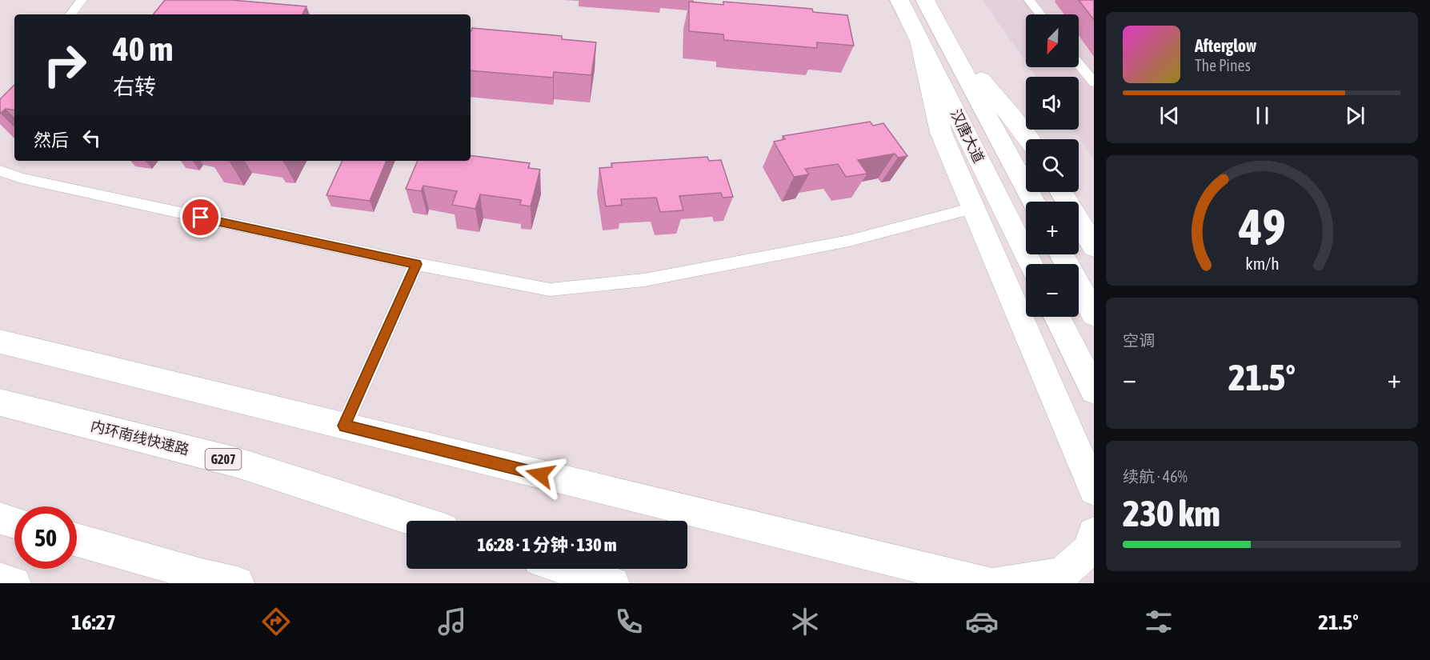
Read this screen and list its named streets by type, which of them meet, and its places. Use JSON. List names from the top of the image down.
{
  "streets": {
    "main road": ["汉唐大道", "内环南线快速路", "G207"]
  },
  "north": "bottom left",
  "page": {
    "map_buttons": ["+", "−"],
    "turn": ["40 m", "右转"],
    "song": ["Afterglow", "The Pines"],
    "then": "然后",
    "tile": [
      "空调",
      ["续航 · 46%", "230 km"]
    ],
    "heat": ["−", "21.5°", "+"],
    "limit": "50",
    "trip": "16:28 · 1 分钟 · 130 m",
    "tabs": ["16:27", "21.5°"],
    "gauge": ["49", "km/h"]
  }
}
